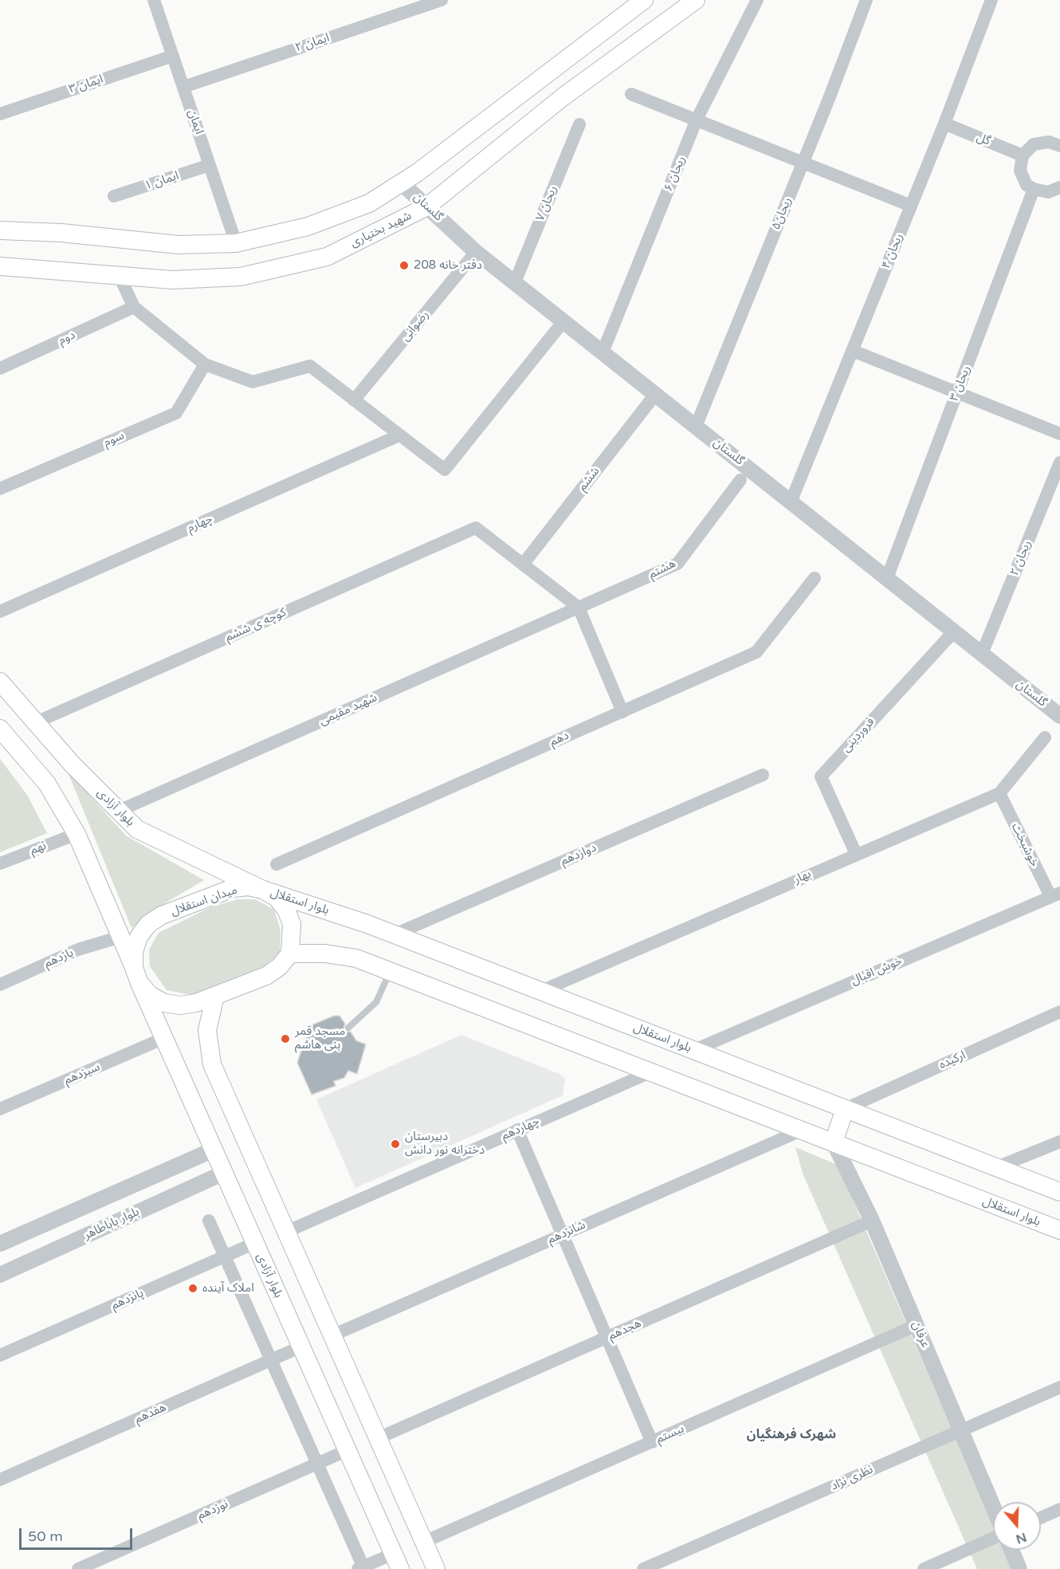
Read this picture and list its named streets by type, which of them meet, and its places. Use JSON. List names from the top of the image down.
{
  "streets": {
    "main road": [
      "شهید بختیاری",
      "بلوار آزادی",
      "میدان استقلال",
      "بلوار استقلال"
    ],
    "street": [
      "ایمان ۲",
      "ایمان ۳",
      "ایمان",
      "گل",
      "ریحان ۶",
      "ایمان ۱",
      "ریحان ۷",
      "گلستان",
      "ریحان۵",
      "ریحان ۴",
      "رضوانی",
      "دوم",
      "ریحان ۳",
      "سوم",
      "ششم",
      "چهارم",
      "ریحان ۲",
      "هشتم",
      "کوچه ی ششم",
      "شهید مقیمی",
      "فروردینی",
      "دهم",
      "خوشبخت",
      "نهم",
      "دوازدهم",
      "بهار",
      "یازدهم",
      "خوش اقبال",
      "ارکیده",
      "سیزدهم",
      "چهاردهم",
      "بلوار باباطاهر",
      "شانزدهم",
      "پانزدهم",
      "هجدهم",
      "عرفان",
      "هفدهم",
      "بیستم",
      "نظری نژاد",
      "نوزدهم"
    ]
  },
  "crossings": [
    ["ایمان ۲", "ایمان"],
    ["ایمان ۳", "ایمان"],
    ["ایمان", "ایمان ۱"],
    ["گل", "ریحان ۴"],
    ["ریحان ۶", "گلستان"],
    ["ریحان ۷", "گلستان"],
    ["گلستان", "ریحان۵"],
    ["گلستان", "شهید بختیاری"],
    ["گلستان", "ریحان ۴"],
    ["گلستان", "رضوانی"],
    ["گلستان", "ریحان ۳"],
    ["گلستان", "ششم"],
    ["گلستان", "ریحان ۲"],
    ["گلستان", "فروردینی"],
    ["ششم", "کوچه ی ششم"],
    ["هشتم", "شهید مقیمی"],
    ["کوچه ی ششم", "بلوار آزادی"],
    ["شهید مقیمی", "بلوار آزادی"],
    ["فروردینی", "بهار"],
    ["بلوار آزادی", "نهم"],
    ["بلوار آزادی", "میدان استقلال"],
    ["بلوار آزادی", "بلوار استقلال"],
    ["بلوار آزادی", "یازدهم"],
    ["بلوار آزادی", "سیزدهم"],
    ["بلوار آزادی", "بلوار باباطاهر"],
    ["بلوار آزادی", "پانزدهم"],
    ["بلوار آزادی", "هفدهم"],
    ["بلوار آزادی", "نوزدهم"],
    ["خوشبخت", "بهار"],
    ["خوشبخت", "خوش اقبال"],
    ["دوازدهم", "بلوار استقلال"],
    ["بهار", "بلوار استقلال"],
    ["میدان استقلال", "بلوار استقلال"],
    ["بلوار استقلال", "خوش اقبال"],
    ["بلوار استقلال", "ارکیده"],
    ["بلوار استقلال", "چهاردهم"],
    ["بلوار استقلال", "شانزدهم"],
    ["بلوار استقلال", "عرفان"],
    ["هجدهم", "عرفان"],
    ["عرفان", "بیستم"],
    ["عرفان", "نظری نژاد"]
  ],
  "districts": ["شهرک فرهنگیان"],
  "places": [
    "دفتر خانه 208",
    "مسجد قمر بنی هاشم",
    "دبیرستان دخترانه نور دانش",
    "املاک آینده"
  ],
  "scale_bar": "50 m",
  "north": "bottom"
}
